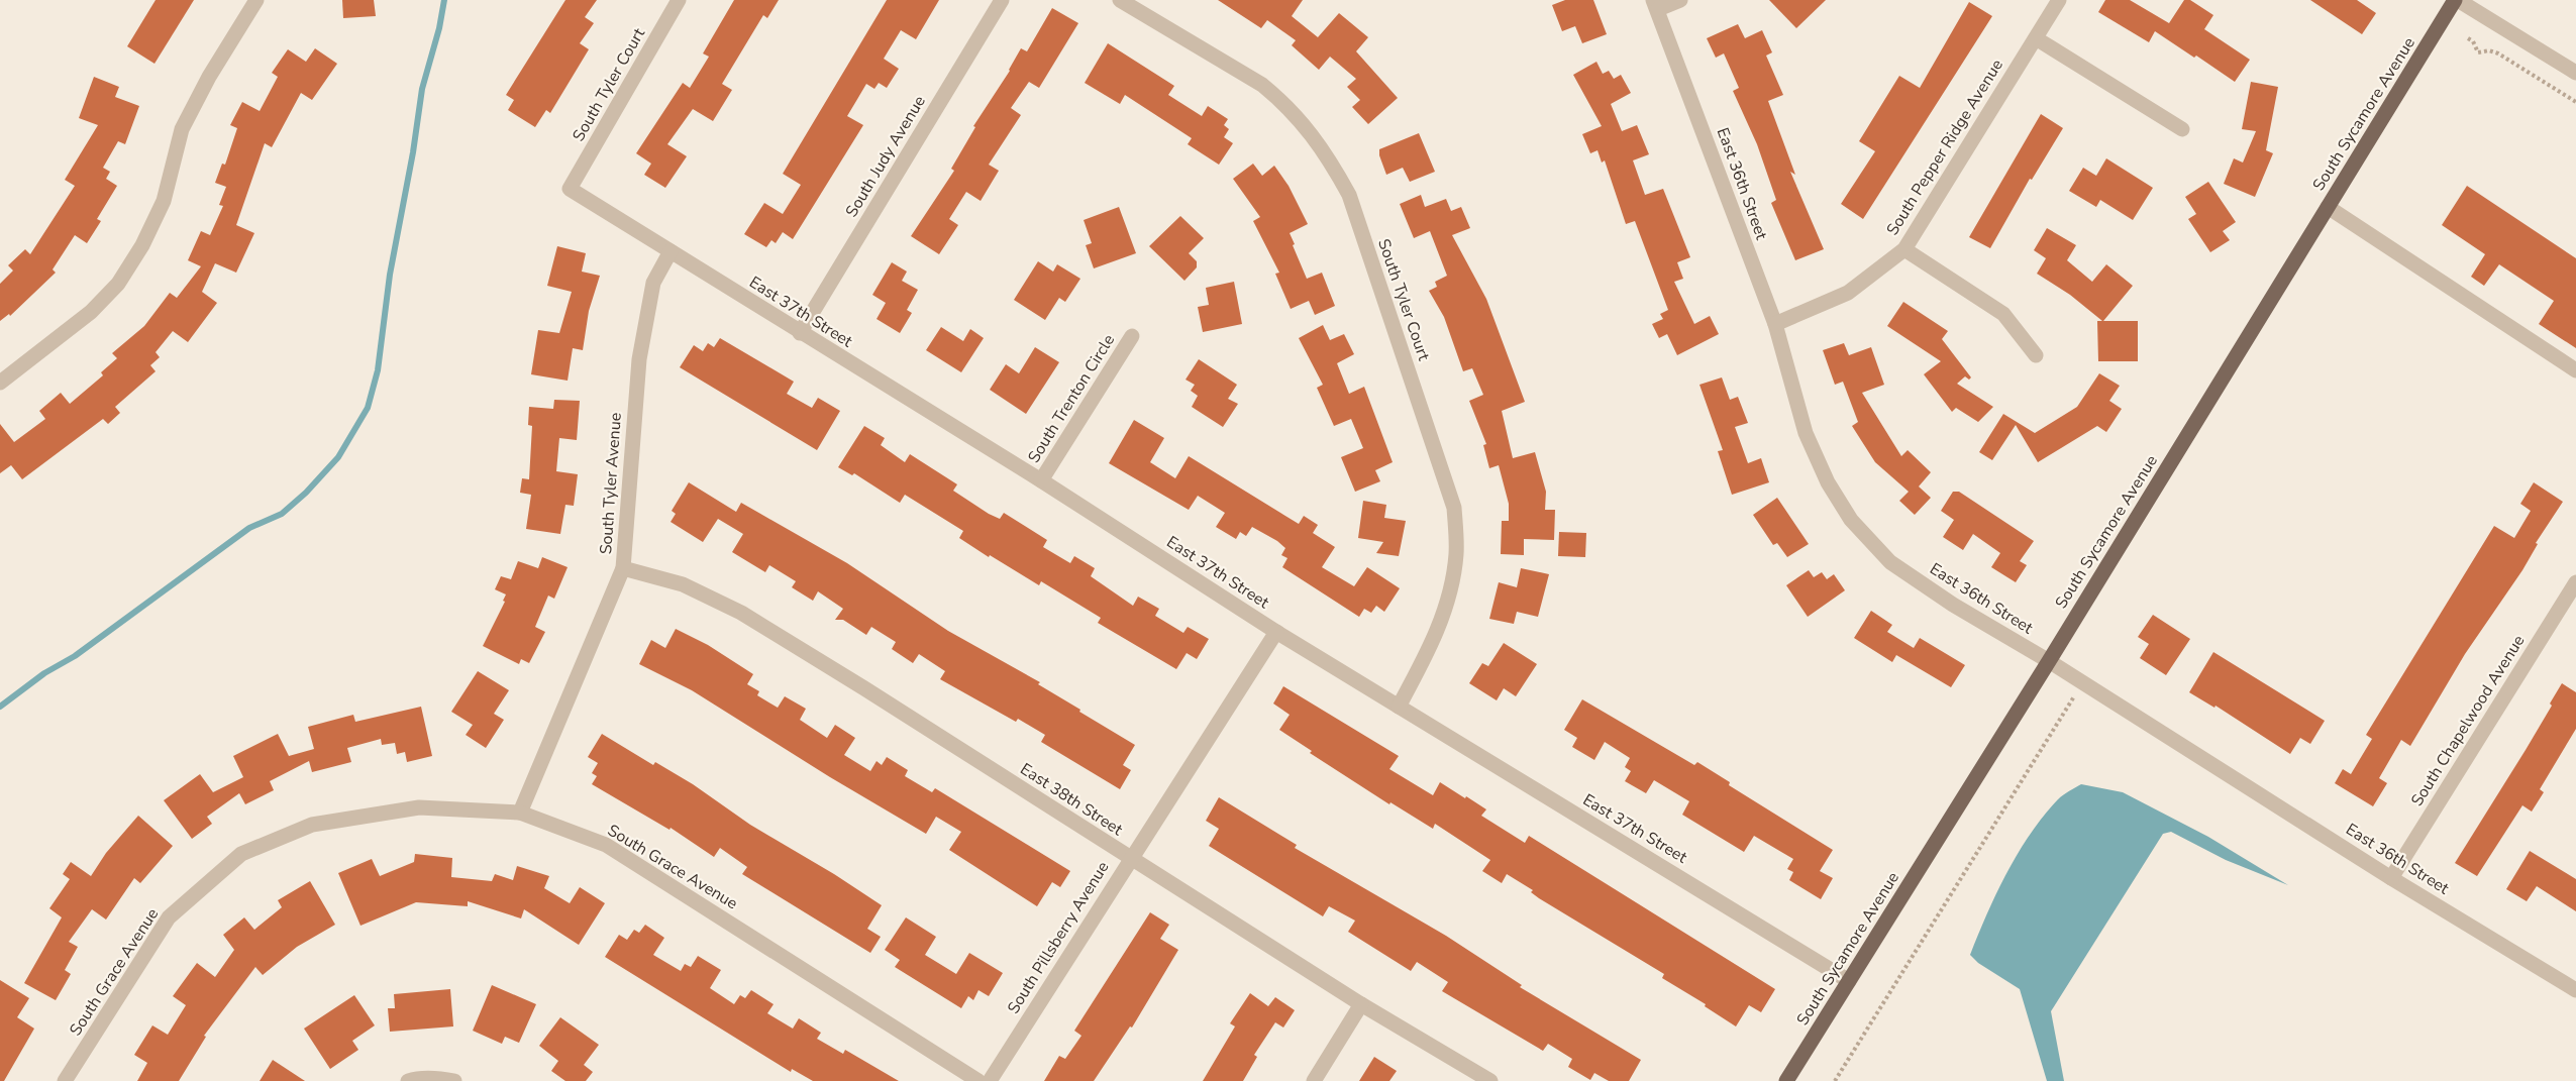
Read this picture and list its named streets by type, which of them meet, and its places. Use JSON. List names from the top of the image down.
{
  "streets": {
    "main road": ["South Sycamore Avenue"],
    "street": [
      "South Tyler Court",
      "South Pepper Ridge Avenue",
      "South Judy Avenue",
      "East 36th Street",
      "East 37th Street",
      "South Trenton Circle",
      "South Tyler Avenue",
      "South Chapelwood Avenue",
      "East 38th Street",
      "South Grace Avenue",
      "South Pillsberry Avenue"
    ]
  },
  "crossings": [
    ["South Tyler Court", "East 37th Street"],
    ["South Sycamore Avenue", "East 36th Street"],
    ["South Sycamore Avenue", "East 37th Street"],
    ["South Pepper Ridge Avenue", "East 36th Street"],
    ["South Judy Avenue", "East 37th Street"],
    ["East 36th Street", "South Chapelwood Avenue"],
    ["East 37th Street", "South Trenton Circle"],
    ["East 37th Street", "South Tyler Avenue"],
    ["East 37th Street", "South Pillsberry Avenue"],
    ["South Tyler Avenue", "East 38th Street"],
    ["South Tyler Avenue", "South Grace Avenue"],
    ["East 38th Street", "South Pillsberry Avenue"]
  ]
}
